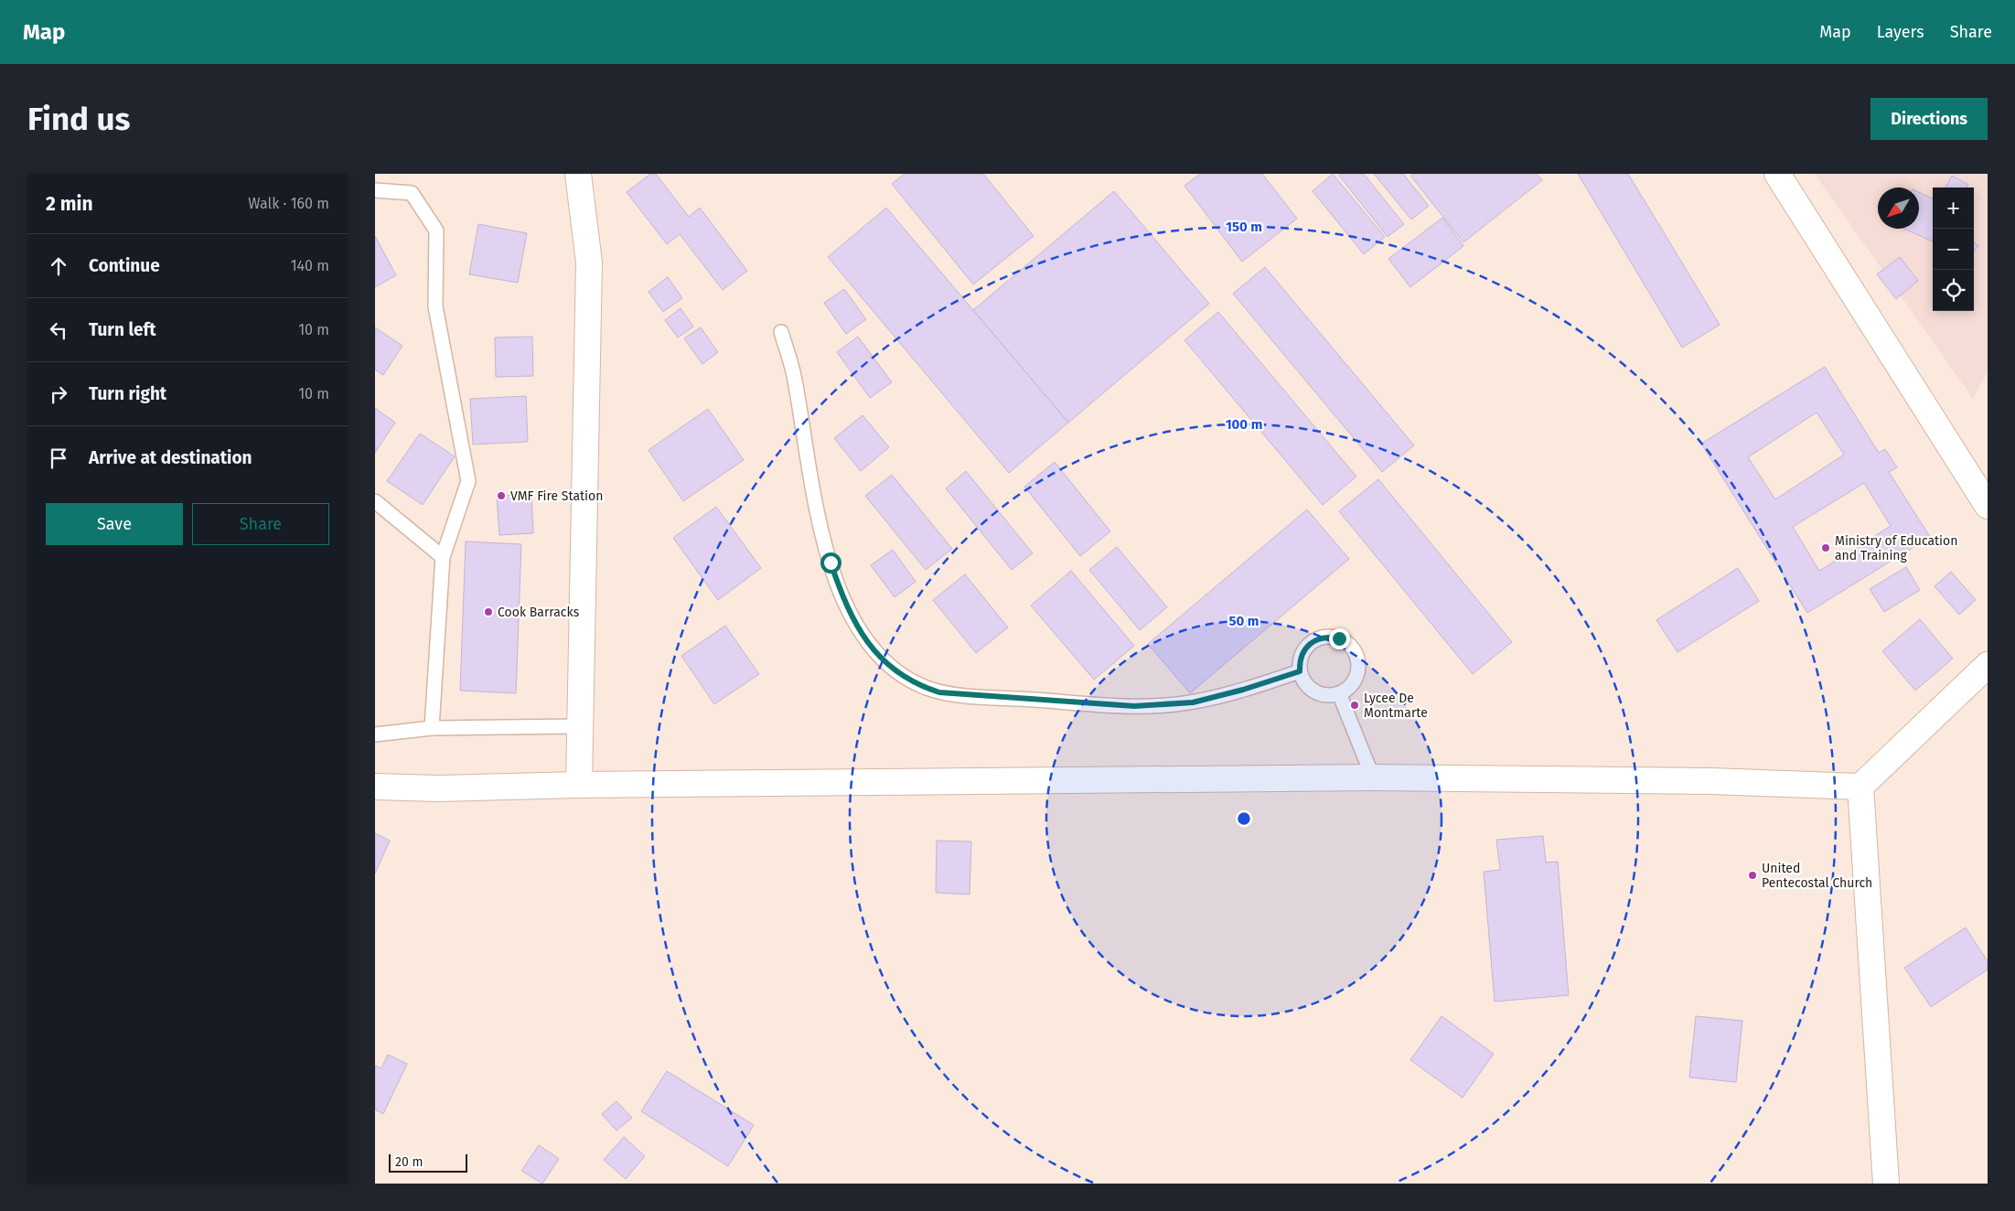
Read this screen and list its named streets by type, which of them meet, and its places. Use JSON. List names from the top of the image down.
{
  "places": [
    "VMF Fire Station",
    "Ministry of Education and Training",
    "Cook Barracks",
    "Lycee De Montmarte",
    "United Pentecostal Church"
  ],
  "scale_bar": "20 m",
  "north": "bottom left",
  "page": {
    "header": "Map",
    "nav": ["Map", "Layers", "Share"],
    "buttons": [
      "Directions",
      ["Save", "Share"]
    ],
    "title": "Find us",
    "heading": ["2 min", "Walk · 160 m"],
    "map_buttons": ["+", "−"],
    "list": [
      ["Continue", "140 m"],
      ["Turn left", "10 m"],
      ["Turn right", "10 m"],
      "Arrive at destination"
    ],
    "scale": "20 m"
  },
  "rings": ["150 m", "100 m", "50 m"]
}
